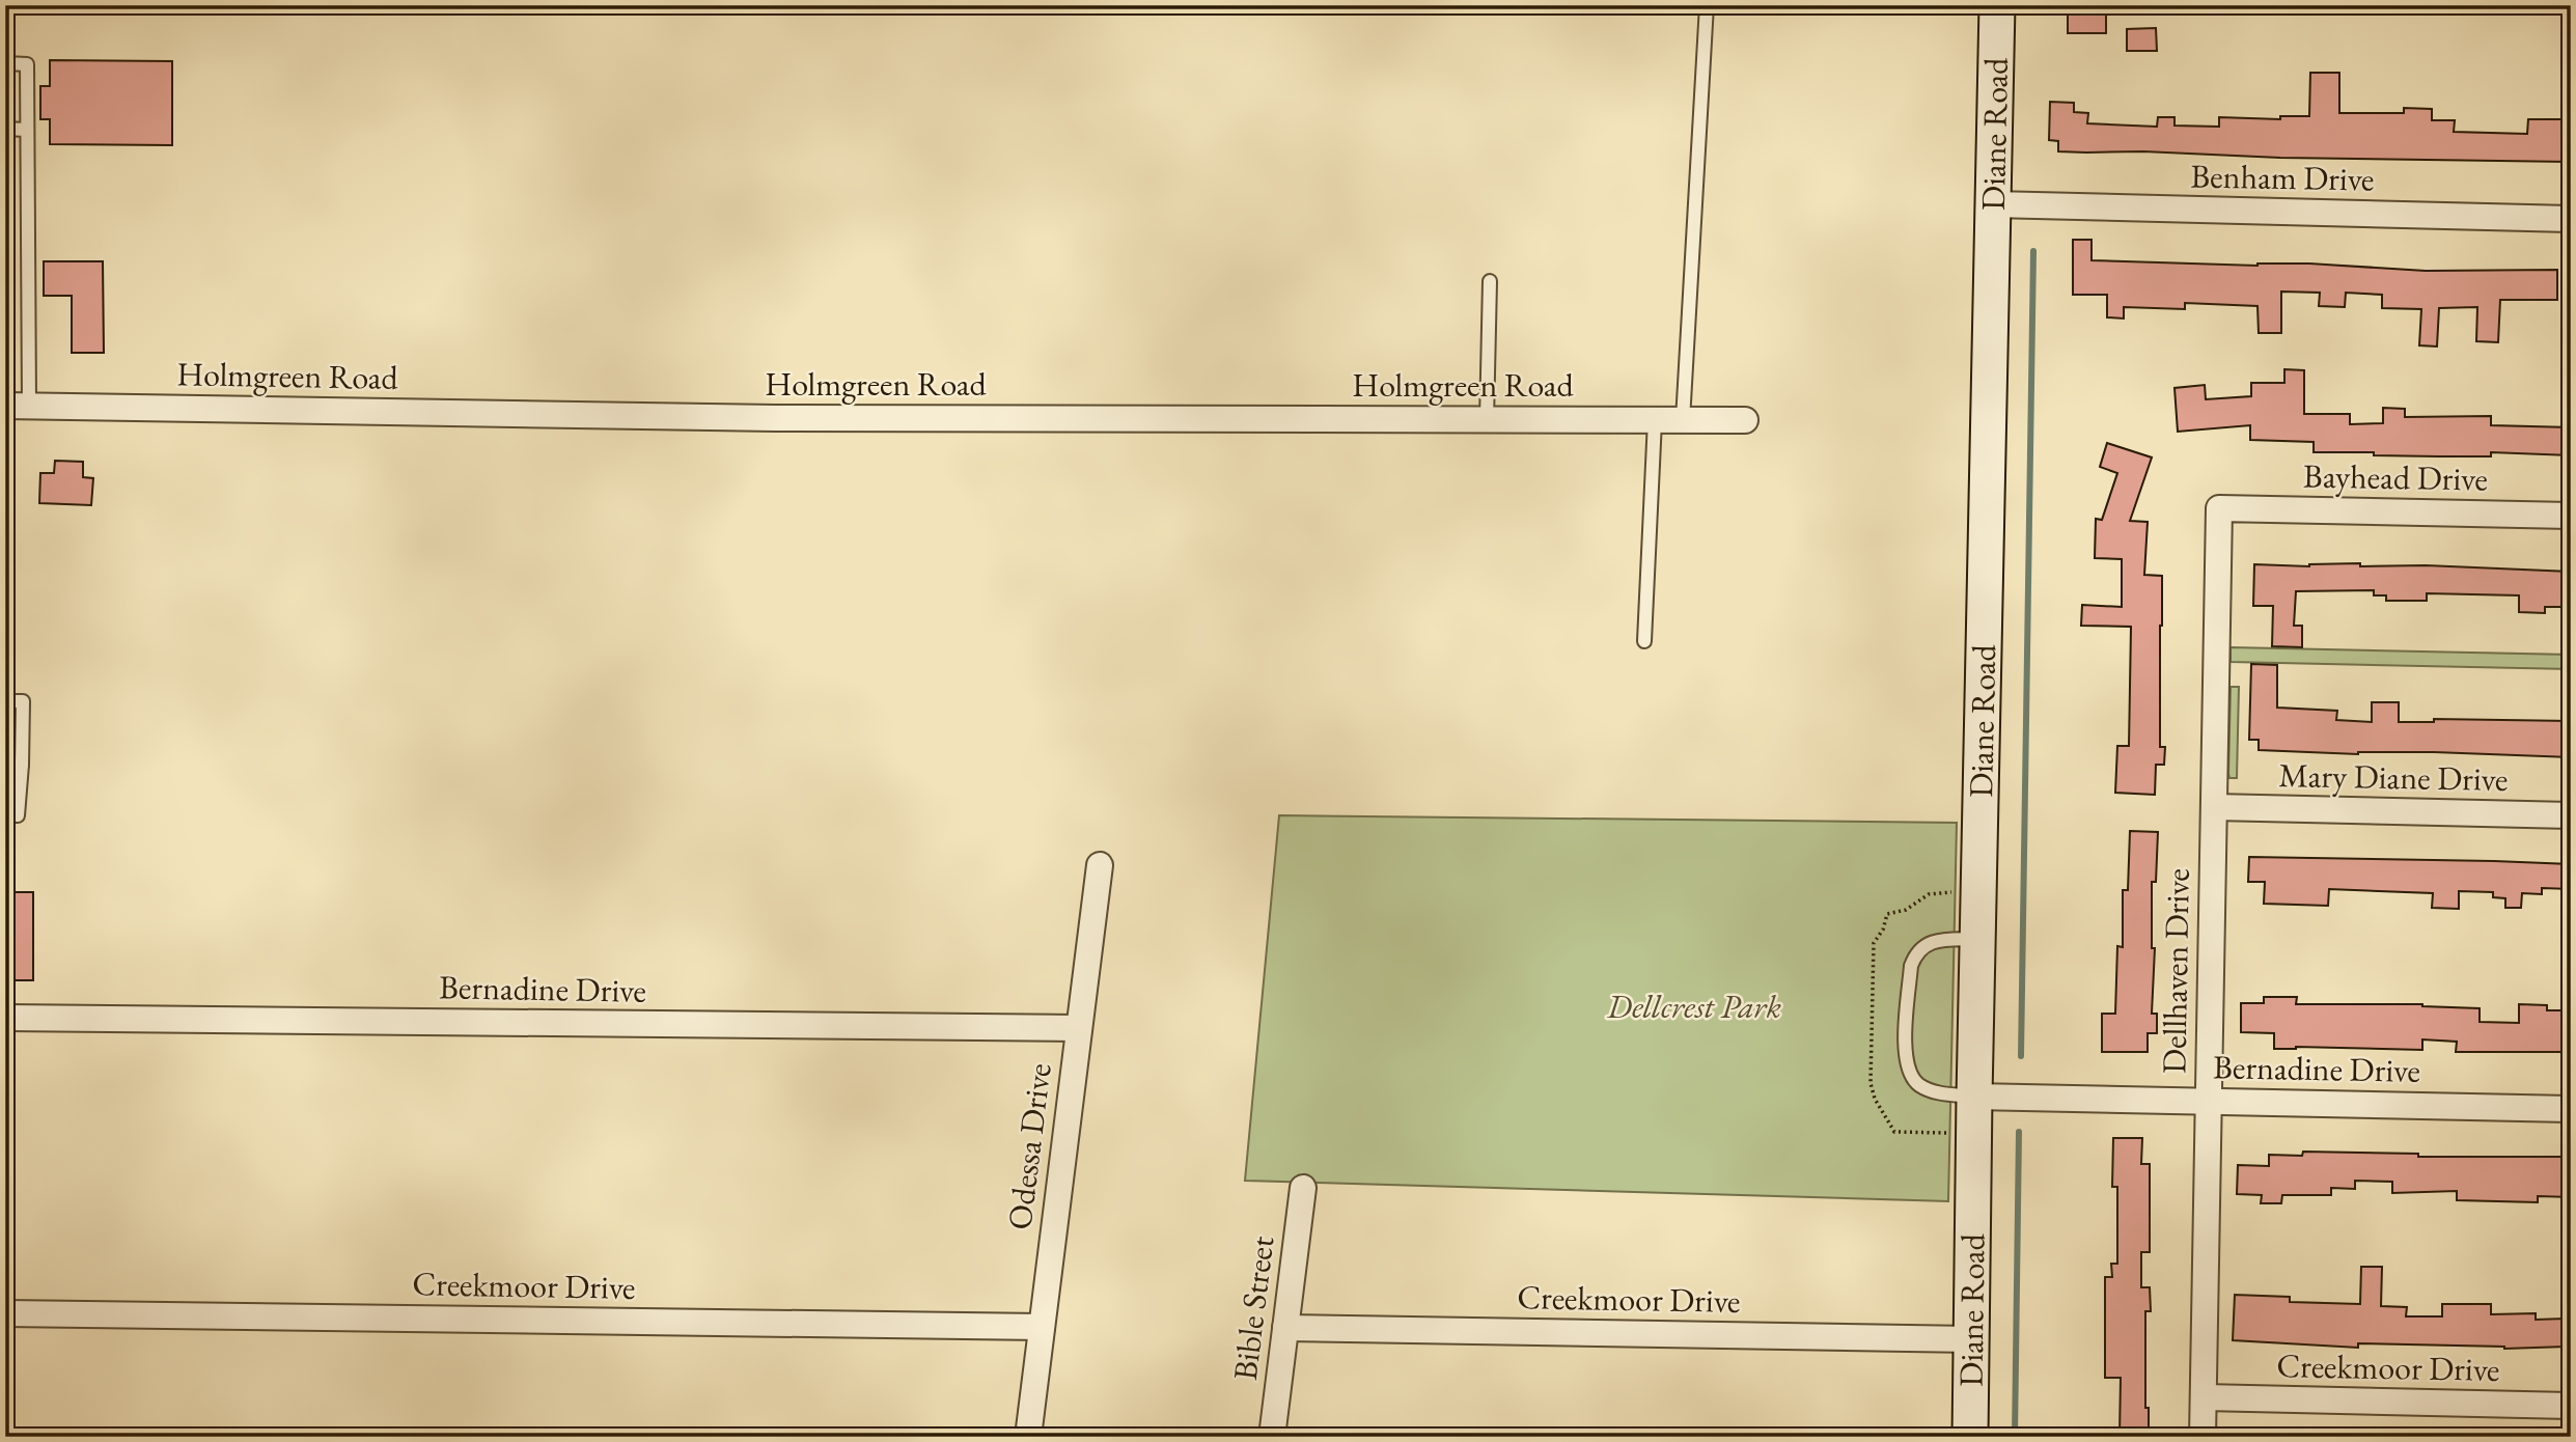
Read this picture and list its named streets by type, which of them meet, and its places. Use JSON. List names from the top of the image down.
{
  "streets": {
    "street": [
      "Diane Road",
      "Benham Drive",
      "Holmgreen Road",
      "Bayhead Drive",
      "Mary Diane Drive",
      "Dellhaven Drive",
      "Bernadine Drive",
      "Odessa Drive",
      "Creekmoor Drive",
      "Bible Street"
    ]
  },
  "crossings": [
    ["Diane Road", "Benham Drive"],
    ["Diane Road", "Bernadine Drive"],
    ["Diane Road", "Creekmoor Drive"],
    ["Bayhead Drive", "Dellhaven Drive"],
    ["Mary Diane Drive", "Dellhaven Drive"],
    ["Dellhaven Drive", "Bernadine Drive"],
    ["Dellhaven Drive", "Creekmoor Drive"],
    ["Bernadine Drive", "Odessa Drive"],
    ["Odessa Drive", "Creekmoor Drive"],
    ["Creekmoor Drive", "Bible Street"]
  ],
  "parks": ["Dellcrest Park"]
}
